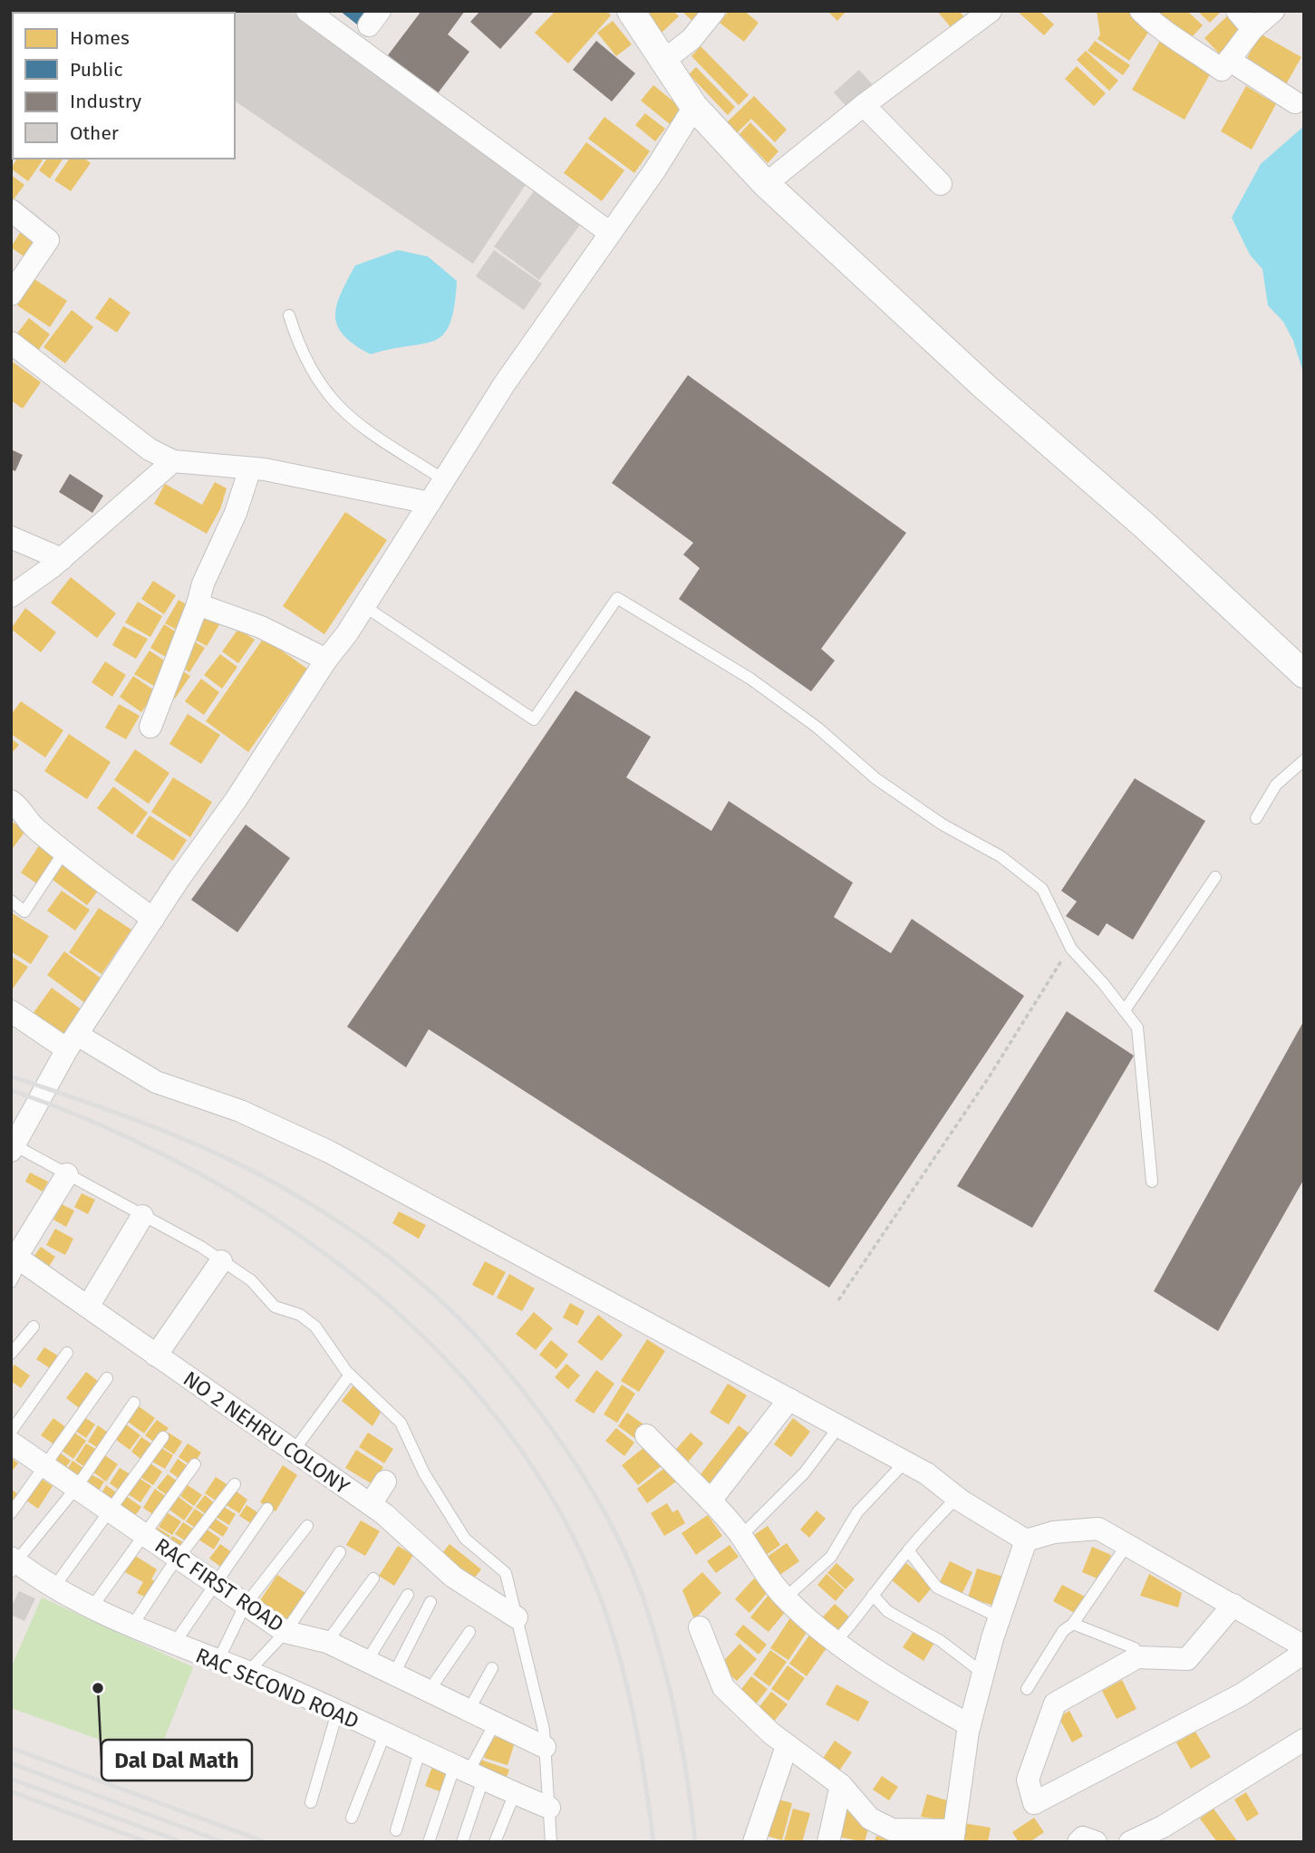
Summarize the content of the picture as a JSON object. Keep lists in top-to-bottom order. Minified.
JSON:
{"streets":{"street":["NO 2 NEHRU COLONY","RAC FIRST ROAD","RAC SECOND ROAD"]},"places":["Dal Dal Math"],"legend":["Homes","Public","Industry","Other"]}
